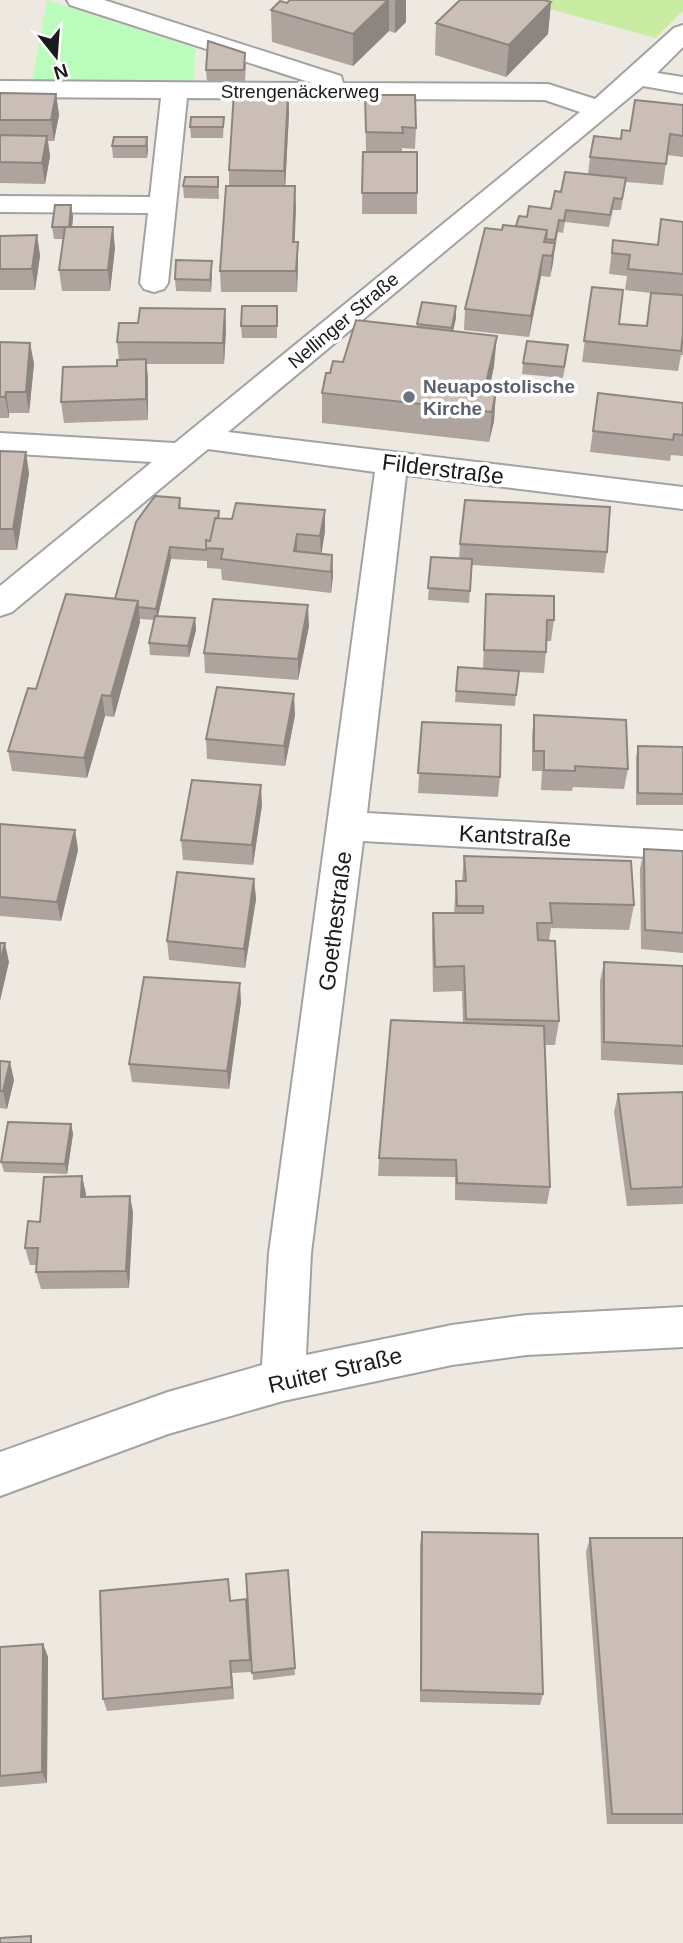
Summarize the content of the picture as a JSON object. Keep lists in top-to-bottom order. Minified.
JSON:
{"streets":{"street":["Strengenäckerweg","Nellinger Straße","Filderstraße","Kantstraße","Goethestraße","Ruiter Straße"]},"crossings":[["Strengenäckerweg","Nellinger Straße"],["Nellinger Straße","Filderstraße"],["Filderstraße","Goethestraße"],["Kantstraße","Goethestraße"],["Goethestraße","Ruiter Straße"]],"places":["Neuapostolische Kirche"],"north":"bottom"}
